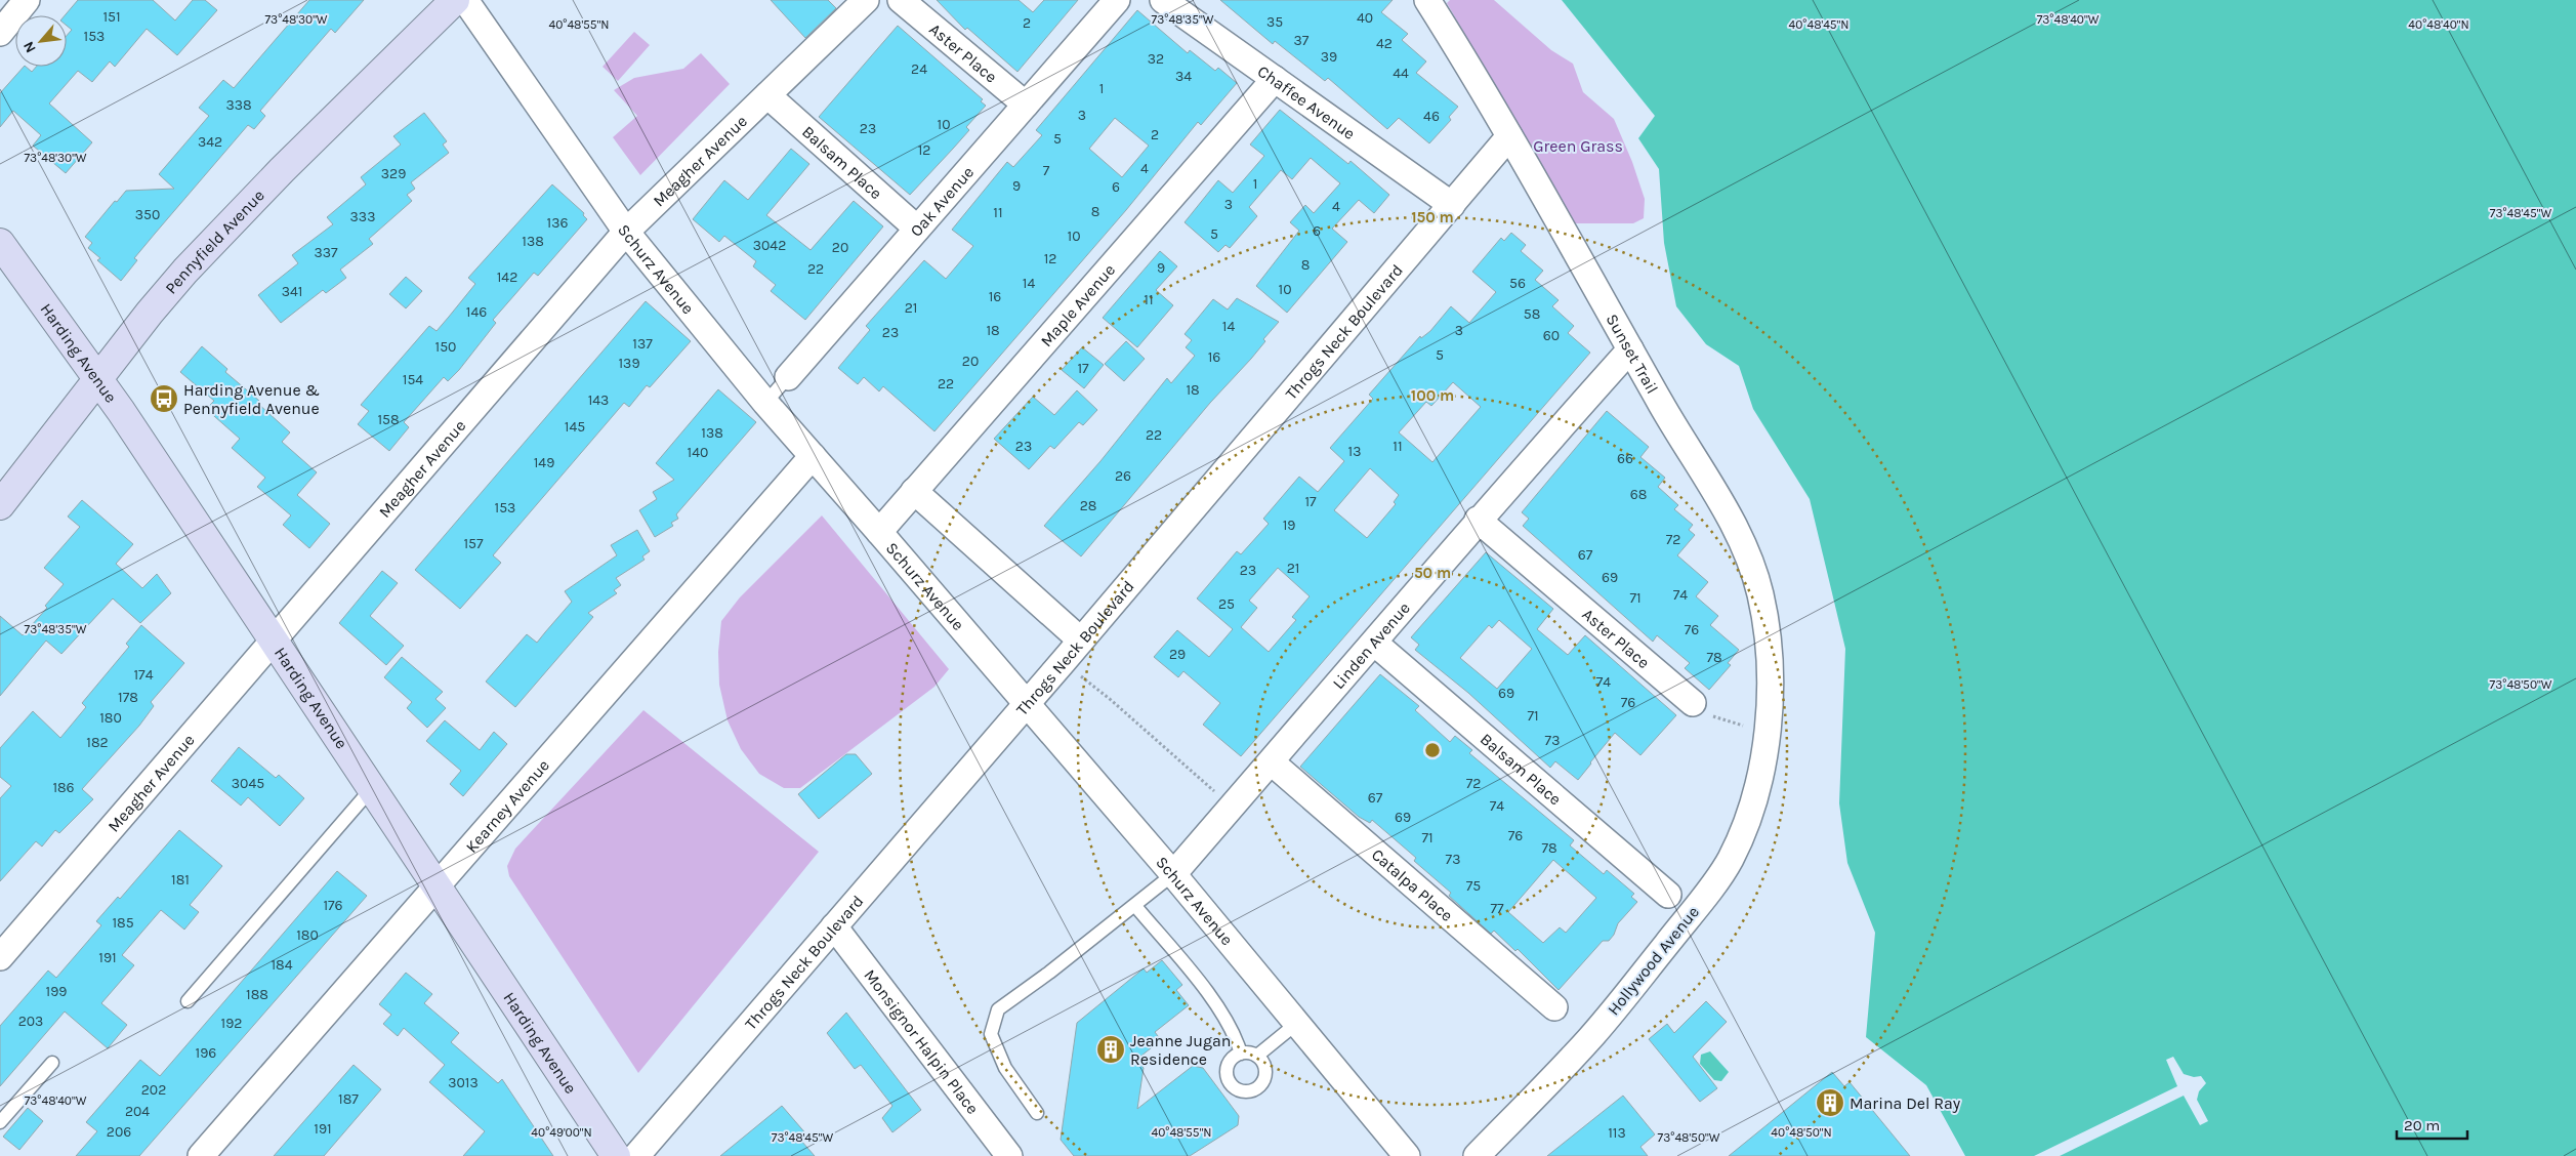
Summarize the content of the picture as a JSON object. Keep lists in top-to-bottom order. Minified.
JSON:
{"streets":{"street":["Aster Place","Chaffee Avenue","Meagher Avenue","Balsam Place","Oak Avenue","Pennyfield Avenue","Schurz Avenue","Maple Avenue","Throgs Neck Boulevard","Harding Avenue","Sunset Trail","Linden Avenue","Kearney Avenue","Catalpa Place","Hollywood Avenue","Monsignor Halpin Place"]},"crossings":[["Aster Place","Oak Avenue"],["Aster Place","Linden Avenue"],["Chaffee Avenue","Maple Avenue"],["Chaffee Avenue","Throgs Neck Boulevard"],["Meagher Avenue","Balsam Place"],["Meagher Avenue","Schurz Avenue"],["Meagher Avenue","Harding Avenue"],["Balsam Place","Oak Avenue"],["Balsam Place","Linden Avenue"],["Oak Avenue","Schurz Avenue"],["Pennyfield Avenue","Harding Avenue"],["Schurz Avenue","Maple Avenue"],["Schurz Avenue","Throgs Neck Boulevard"],["Schurz Avenue","Linden Avenue"],["Schurz Avenue","Kearney Avenue"],["Throgs Neck Boulevard","Sunset Trail"],["Throgs Neck Boulevard","Monsignor Halpin Place"],["Harding Avenue","Kearney Avenue"],["Sunset Trail","Linden Avenue"],["Sunset Trail","Hollywood Avenue"],["Linden Avenue","Catalpa Place"]],"parks":["Green Grass"],"places":{"bus stop":["Harding Avenue & Pennyfield Avenue"],"building":["Jeanne Jugan Residence","Marina Del Ray"]},"house_numbers":["151","40","35","2","153","37","42","39","32","24","44","34","1","338","3","46","10","23","2","5","342","12","4","7","329","1","9","6","3","4","8","11","350","333","136","6","5","10","138","3042","20","337","12","8","9","22","142","14","56","10","341","16","11","21","146","58","14","18","3","23","60","137","150","5","16","20","139","17","154","22","18","143","158","145","138","22","23","11","13","140","66","149","26","68","17","28","153","19","72","157","67","21","23","69","74","71","25","76","29","78","174","74","69","178","76","71","180","73","182","3045","72","186","67","74","69","76","71","78","73","181","75","176","77","185","180","191","184","199","188","203","192","196","3013","202","187","204","191","206","113"],"scale_bar":"20 m","north":"bottom left","coordinates":["73°48'30\"W","73°48'40\"W","73°48'35\"W","40°48'55\"N","40°48'45\"N","40°48'40\"N","73°48'45\"W","73°48'50\"W","40°49'00\"N","40°48'50\"N"],"rings":["150 m","100 m","50 m"]}
